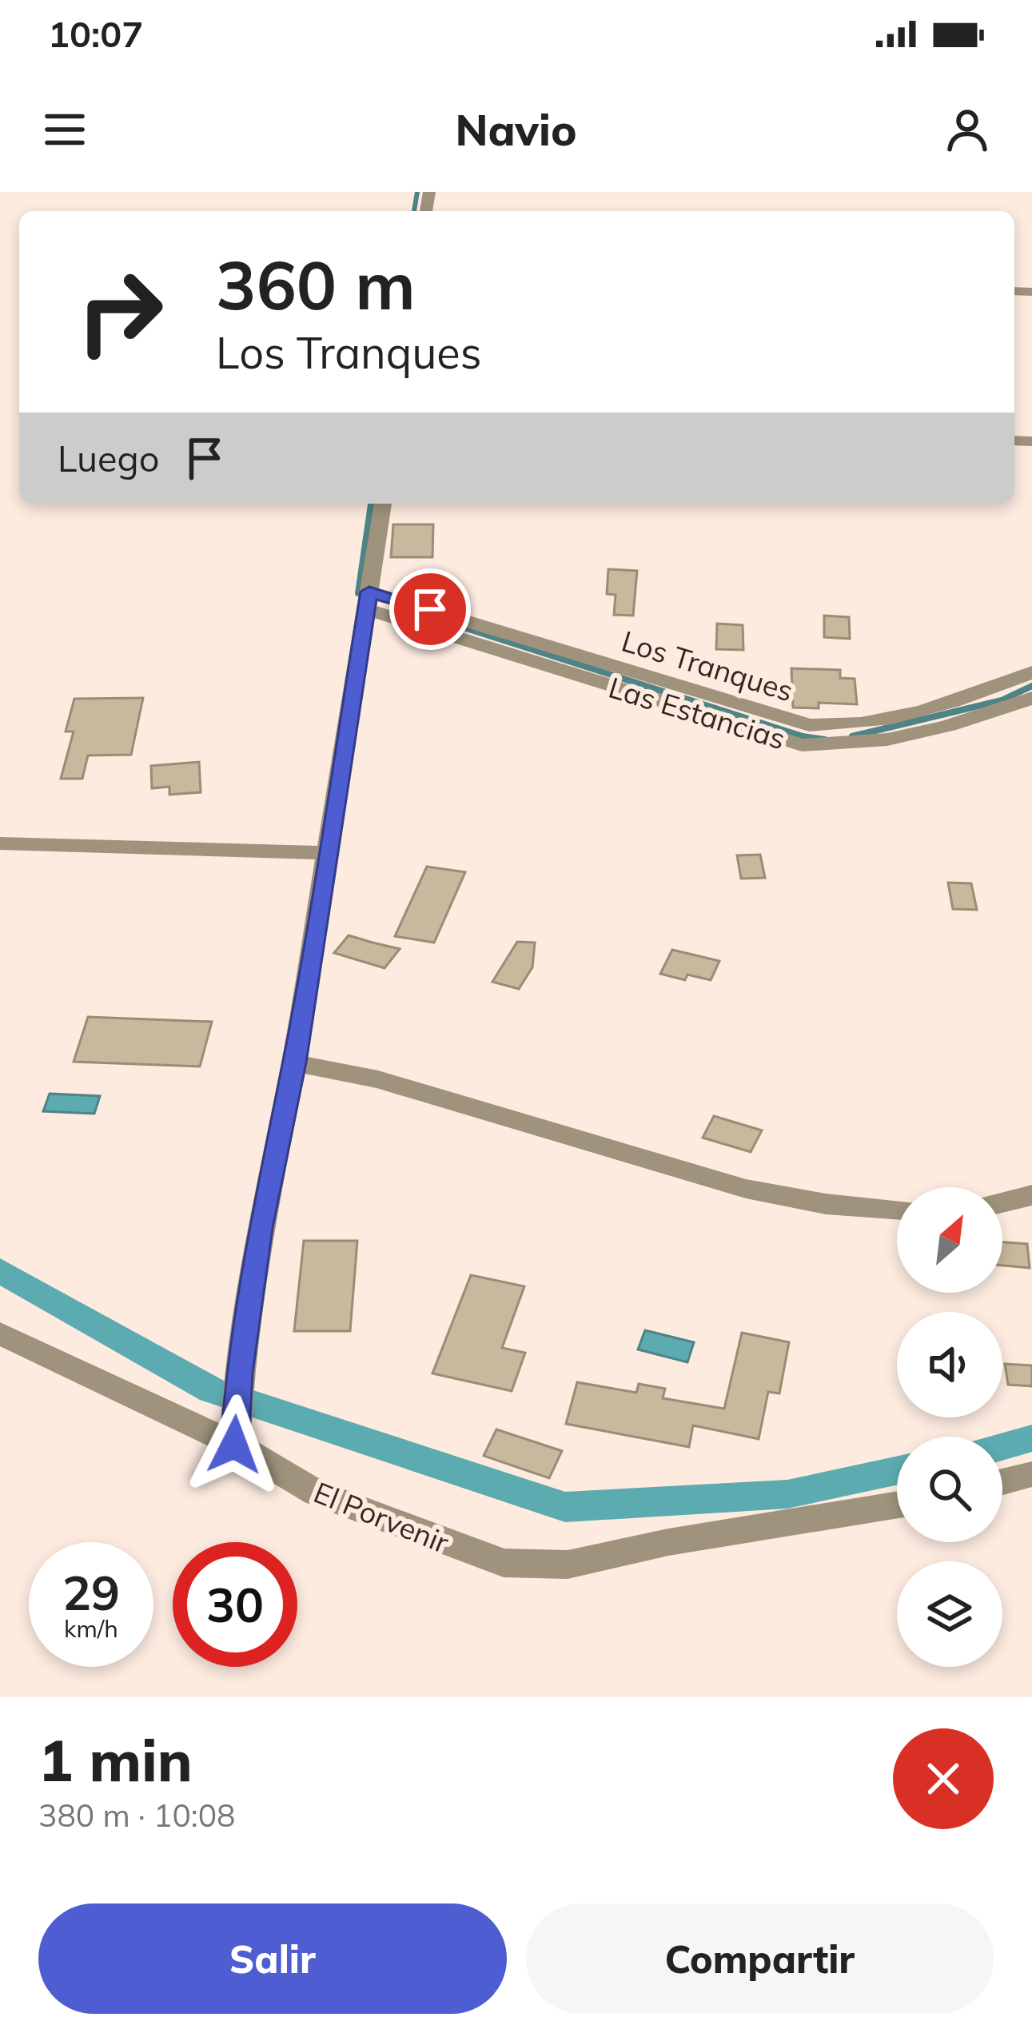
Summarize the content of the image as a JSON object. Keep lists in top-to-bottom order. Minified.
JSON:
{"streets":{"street":["Los Tranques","Las Estancias","El Porvenir"]},"crossings":[["Los Tranques","Las Estancias"]],"north":"top right","page":{"status":"10:07","header":"Navio","turn":["360 m","Los Tranques"],"then":"Luego","speed":"29 km/h","limit":"30","heading":["1 min","380 m · 10:08"],"buttons":["Salir","Compartir"]}}
